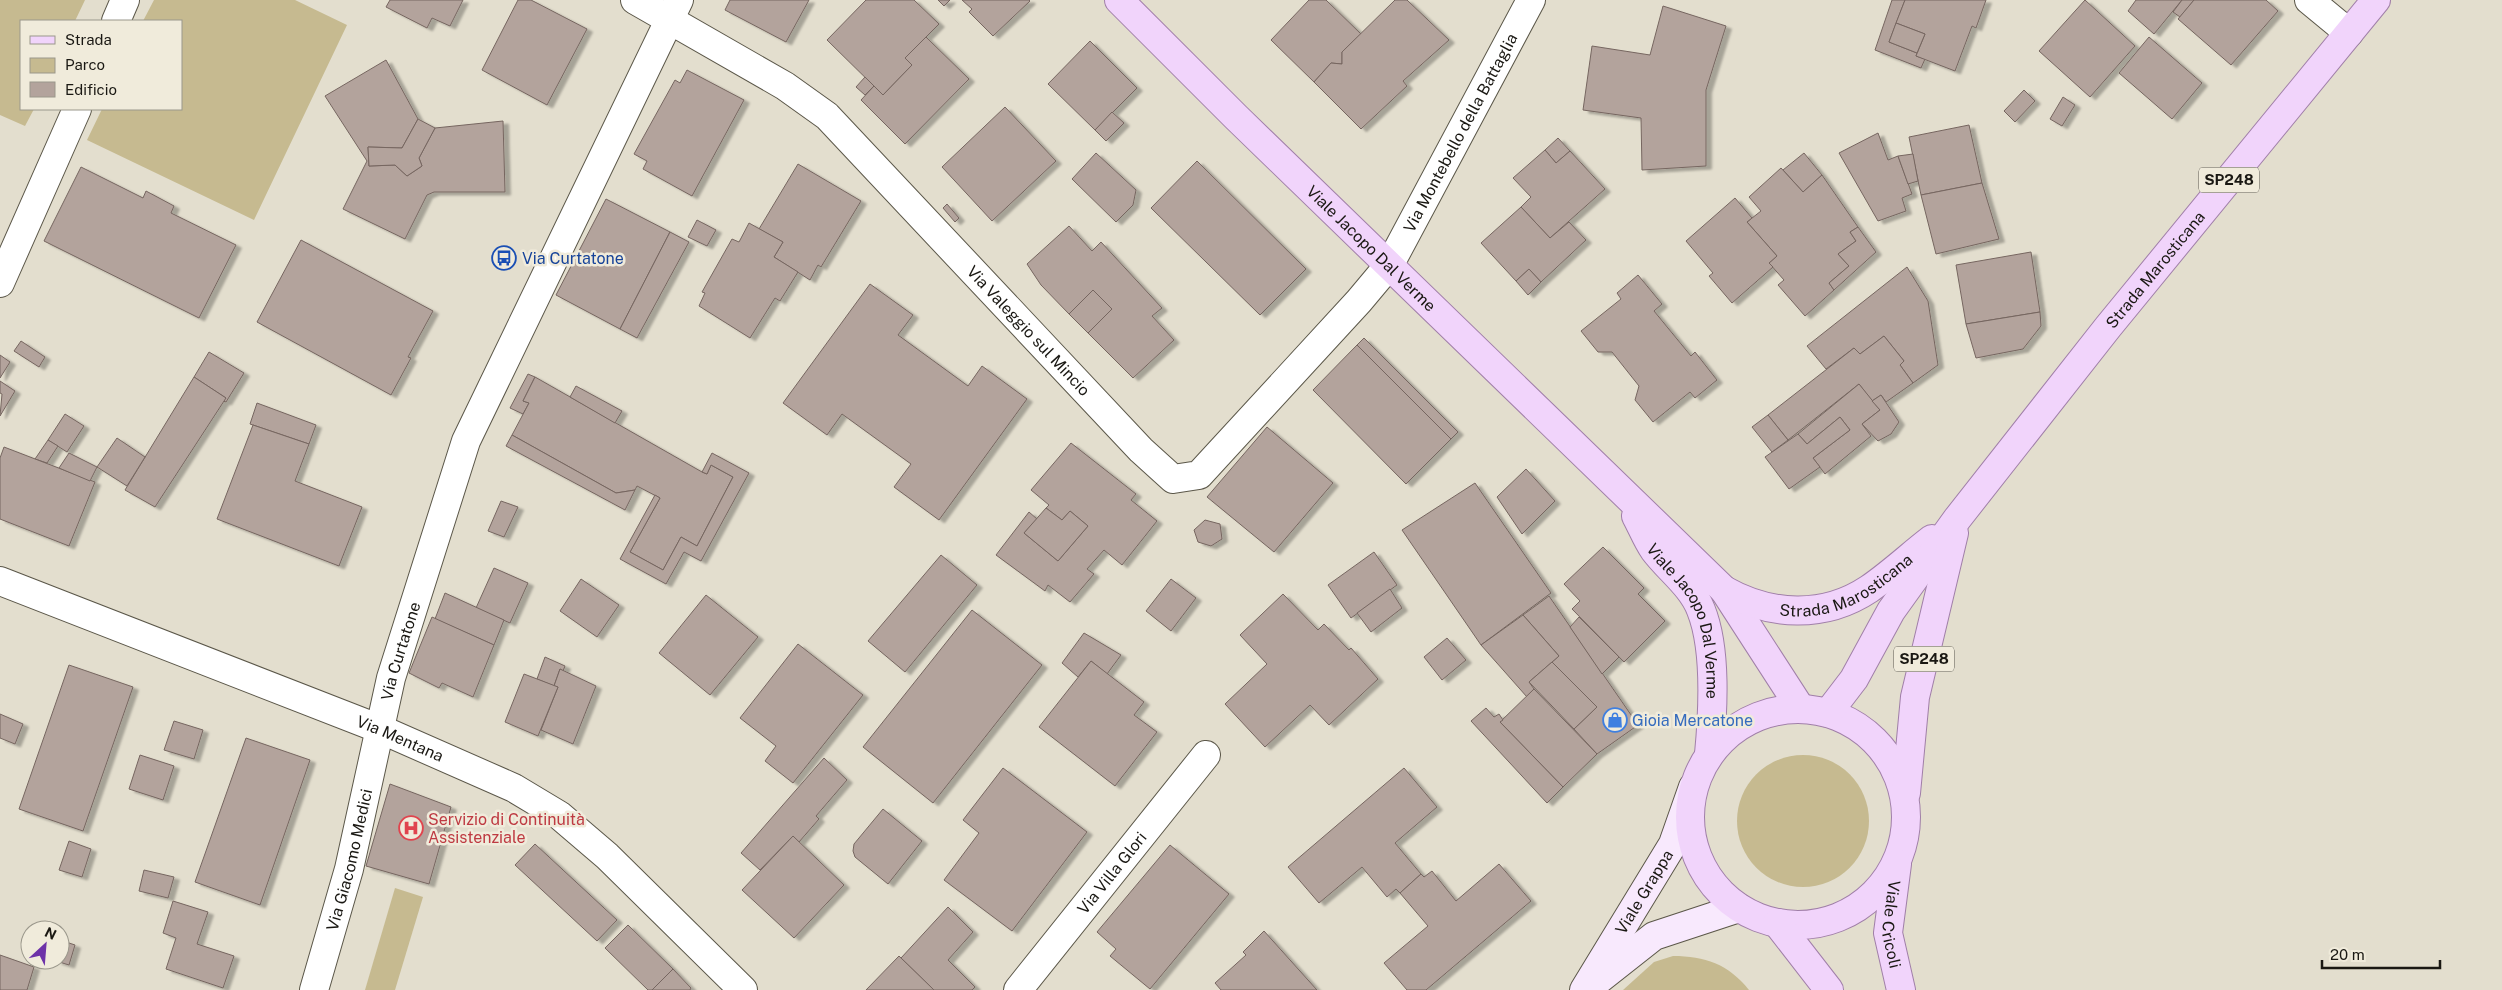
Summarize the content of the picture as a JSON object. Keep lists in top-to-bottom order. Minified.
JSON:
{"streets":{"main road":["SP248","Viale Jacopo Dal Verme","Strada Marosticana","Viale Grappa","Viale Cricoli"],"street":["Via Montebello della Battaglia","Via Valeggio sul Mincio","Via Curtatone","Via Mentana","Via Giacomo Medici","Via Villa Glori"]},"crossings":[["Via Montebello della Battaglia","Viale Jacopo Dal Verme"],["Via Montebello della Battaglia","Via Valeggio sul Mincio"],["SP248","Viale Jacopo Dal Verme"],["SP248","Strada Marosticana"],["SP248","Viale Grappa"],["SP248","Viale Cricoli"],["Viale Jacopo Dal Verme","Strada Marosticana"],["Viale Jacopo Dal Verme","Via Valeggio sul Mincio"],["Via Valeggio sul Mincio","Via Curtatone"],["Via Curtatone","Via Mentana"],["Via Curtatone","Via Giacomo Medici"],["Via Mentana","Via Giacomo Medici"]],"places":{"bus stop":["Via Curtatone"],"shop":["Gioia Mercatone"],"hospital":["Servizio di Continuità Assistenziale"]},"legend":["Strada","Parco","Edificio"],"scale_bar":"20 m","north":"top right"}
